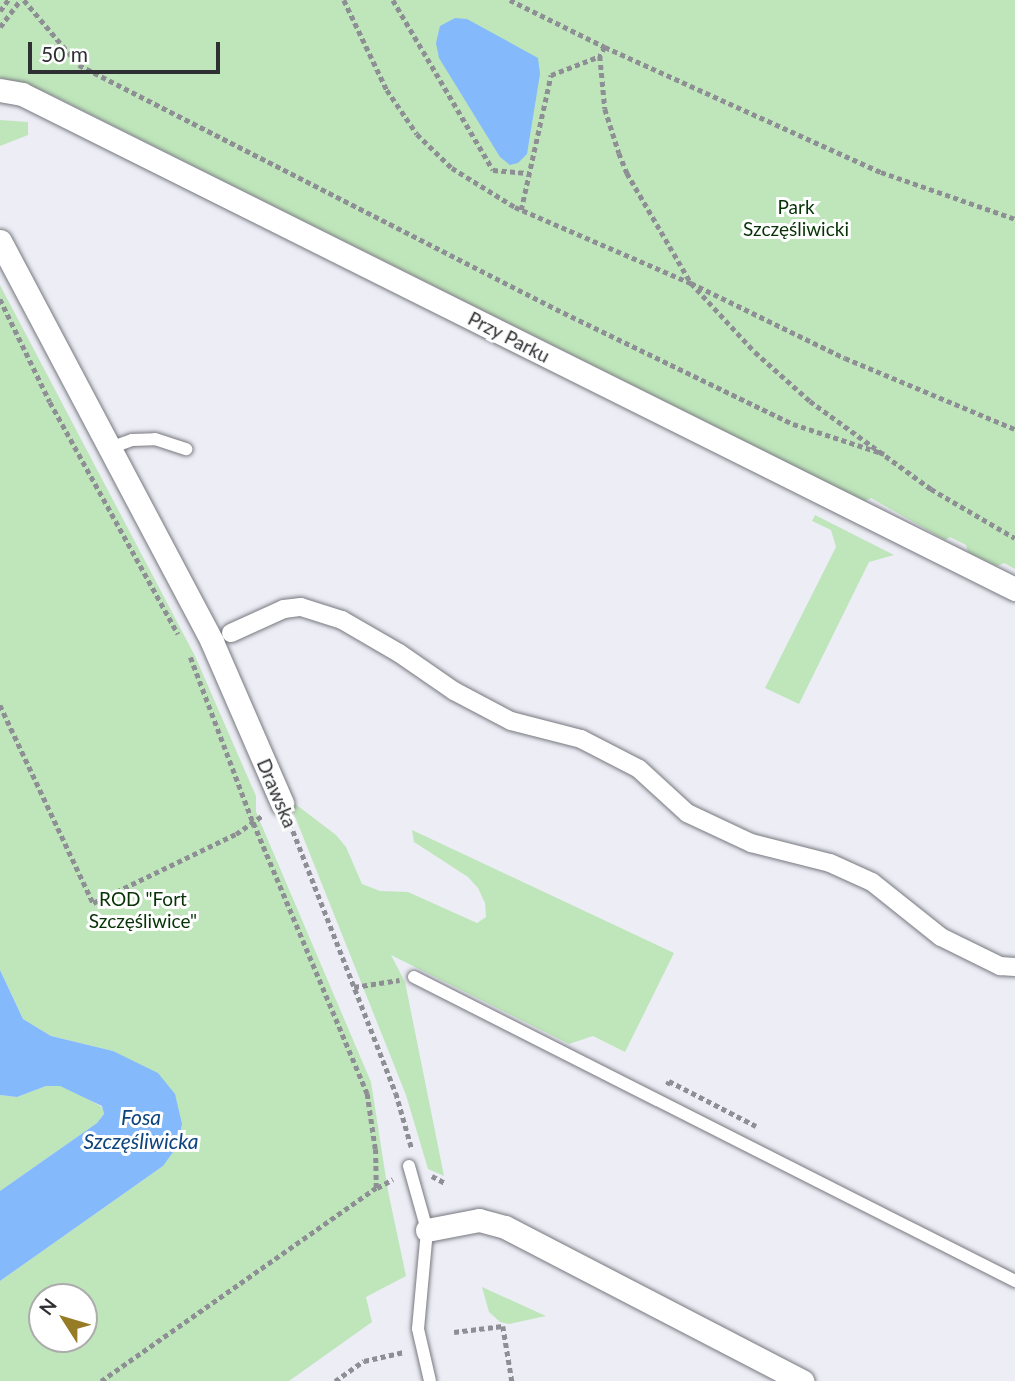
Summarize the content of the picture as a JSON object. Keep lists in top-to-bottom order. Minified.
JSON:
{"streets":{"street":["Przy Parku","Drawska"]},"water":["Fosa Szczęśliwicka"],"parks":["Park Szczęśliwicki","ROD \"Fort Szczęśliwice\""],"scale_bar":"50 m","north":"top left"}
